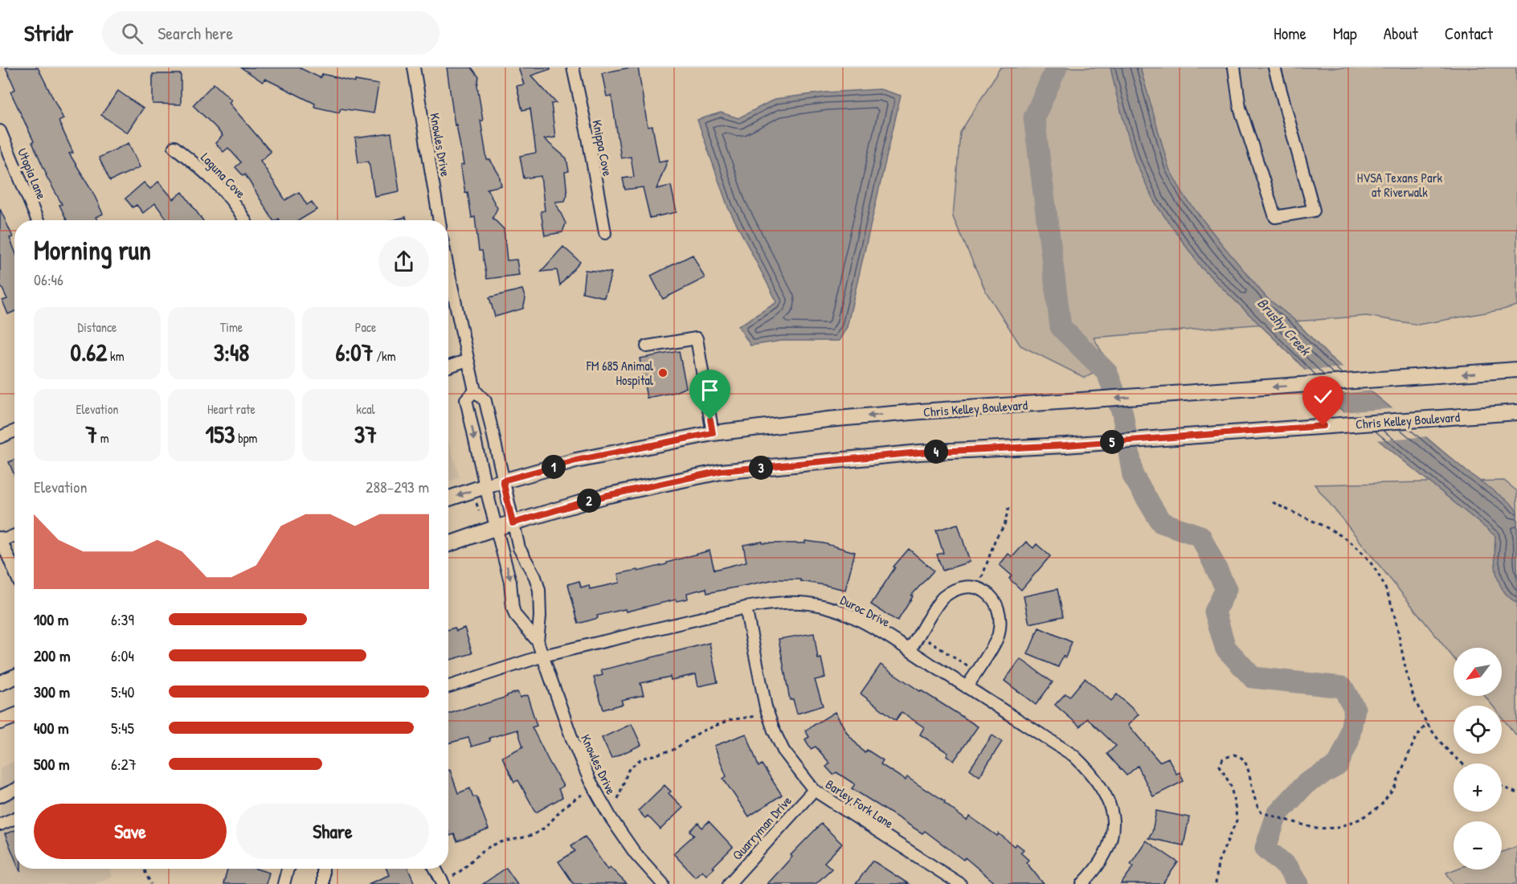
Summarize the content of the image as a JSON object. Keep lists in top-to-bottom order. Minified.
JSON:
{"streets":{"main road":["Chris Kelley Boulevard"],"street":["Knowles Drive","Knippa Cove","Utopia Lane","Laguna Cove","Duroc Drive","Barley Fork Lane","Quarryman Drive"]},"crossings":[["Knowles Drive","Chris Kelley Boulevard"],["Knowles Drive","Duroc Drive"],["Duroc Drive","Barley Fork Lane"],["Barley Fork Lane","Quarryman Drive"]],"water":["Brushy Creek"],"parks":["HVSA Texans Park at Riverwalk"],"places":["FM 685 Animal Hospital"],"north":"bottom left","page":{"header":"Stridr","search":"Search here","nav":["Home","Map","About","Contact"],"heading":["Morning run","06:46"],"stats":[["Distance","0.62 km"],["Time","3:48"],["Pace","6:07 /km"],["Elevation","7 m"],["Heart rate","153 bpm"],["kcal","37"]],"pins":["5","4","1","3","2"],"chart":["Elevation","288–293 m"],"list":[{"name":"100 m","note":"6:39"},{"name":"200 m","note":"6:04"},{"name":"300 m","note":"5:40"},{"name":"400 m","note":"5:45"},{"name":"500 m","note":"6:27"}],"map_buttons":["+","−"],"buttons":["Save","Share"]}}
